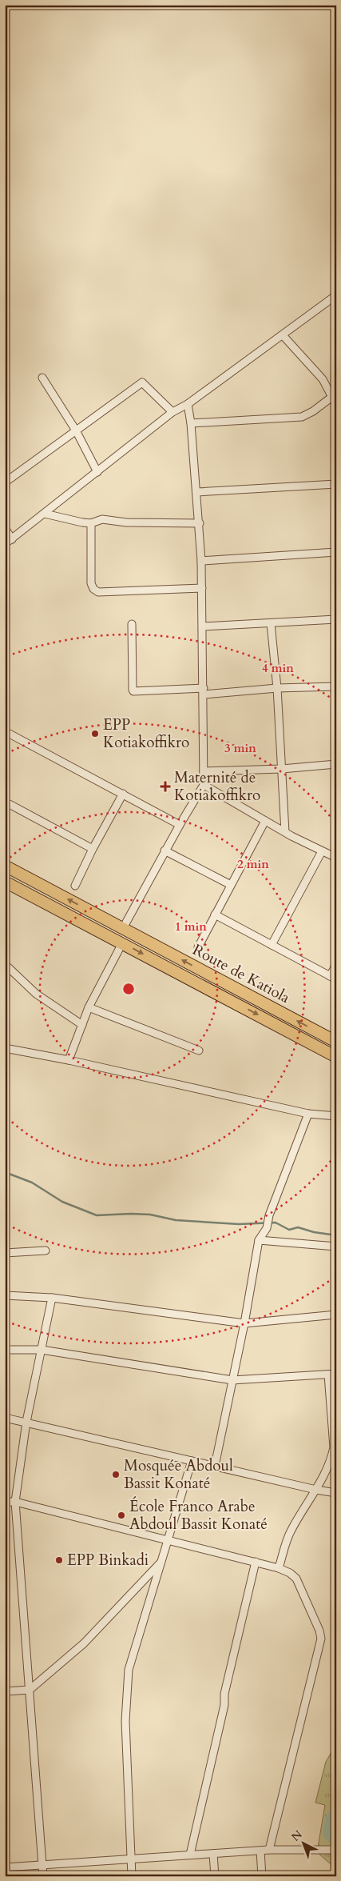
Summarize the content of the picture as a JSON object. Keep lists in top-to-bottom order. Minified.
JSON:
{"streets":{"highway":["Route de Katiola"]},"places":{"other":["EPP Kotiakoffikro","Mosquée Abdoul Bassit Konaté","École Franco Arabe Abdoul Bassit Konaté","EPP Binkadi"],"health":["Maternité de Kotiakoffikro"]},"north":"top left","rings":["4 min","3 min","2 min","1 min"]}
